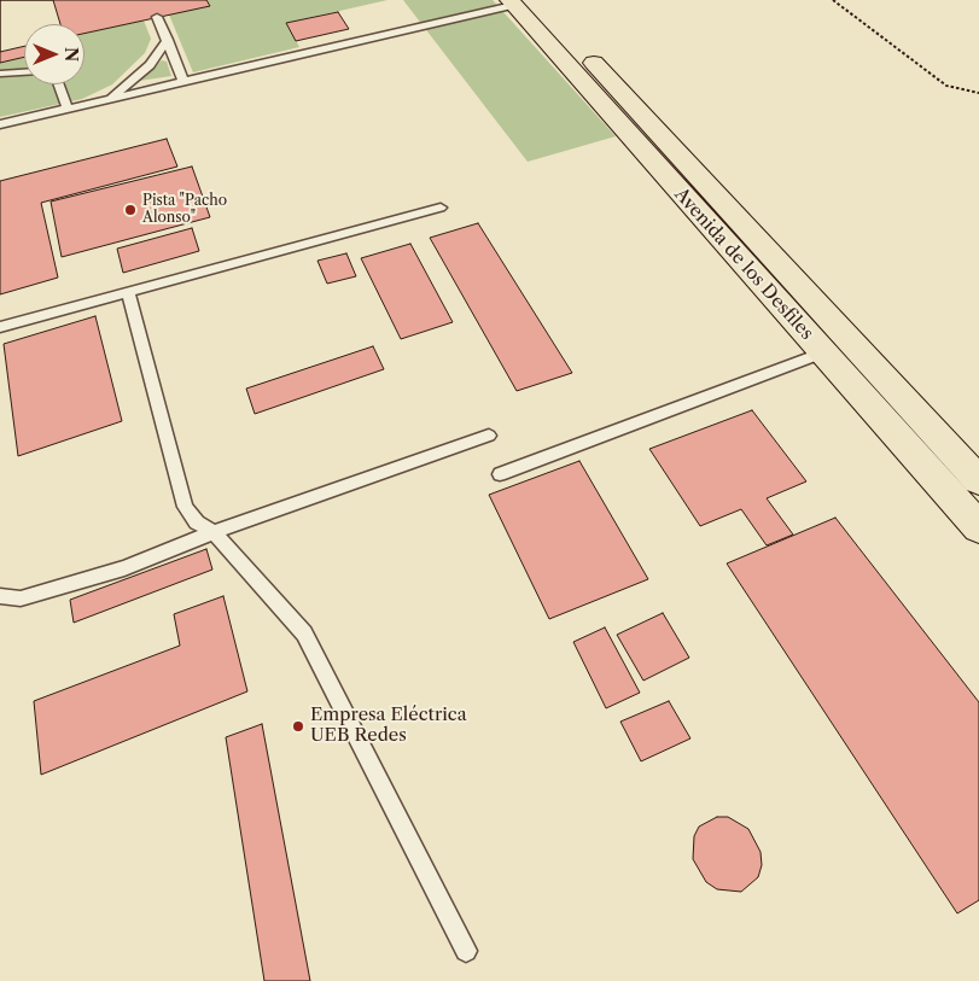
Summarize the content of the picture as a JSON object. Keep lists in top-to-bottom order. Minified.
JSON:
{"streets":{"highway":["Avenida de los Desfiles"]},"places":["Pista \"Pacho Alonso\"","Empresa Eléctrica UEB Redes"],"north":"right"}
